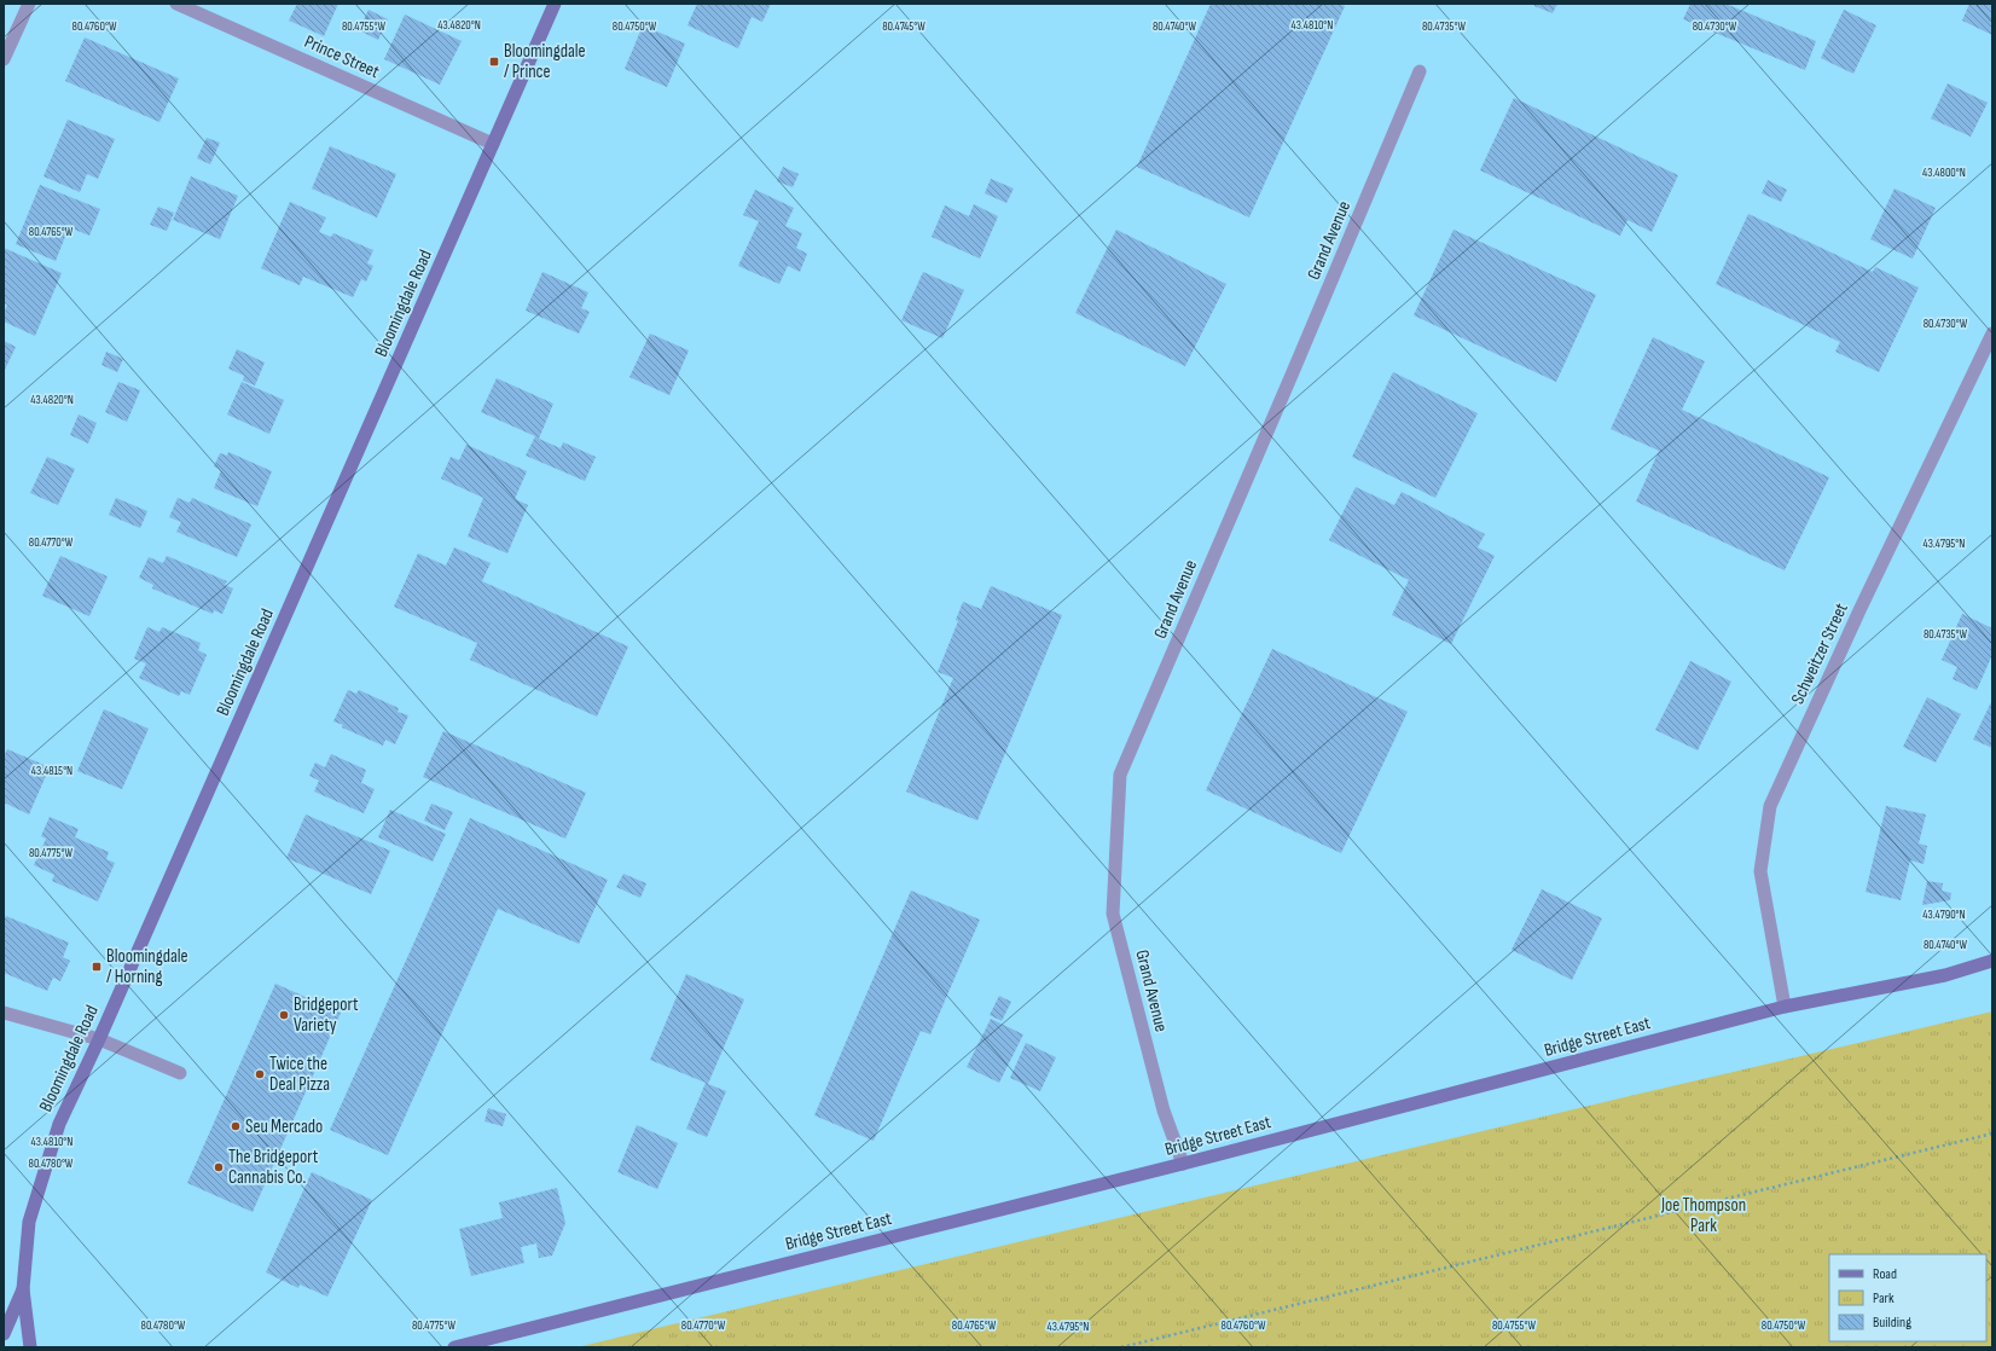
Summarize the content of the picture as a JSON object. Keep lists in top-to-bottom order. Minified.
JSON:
{"streets":{"main road":["Bloomingdale Road","Bridge Street East"],"street":["Prince Street","Grand Avenue","Schweitzer Street"]},"crossings":[["Prince Street","Bloomingdale Road"],["Grand Avenue","Bridge Street East"],["Schweitzer Street","Bridge Street East"]],"parks":["Joe Thompson Park"],"places":{"transit":["Bloomingdale / Prince","Bloomingdale / Horning"],"other":["Bridgeport Variety","Twice the Deal Pizza","Seu Mercado","The Bridgeport Cannabis Co."]},"legend":["Road","Park","Building"],"coordinates":["43.4810°N","43.4820°N","80.4730°W","80.4760°W","80.4755°W","80.4750°W","80.4745°W","80.4740°W","80.4735°W","43.4800°N","80.4765°W","80.4770°W","43.4795°N","43.4815°N","80.4775°W","43.4790°N","80.4780°W"]}
